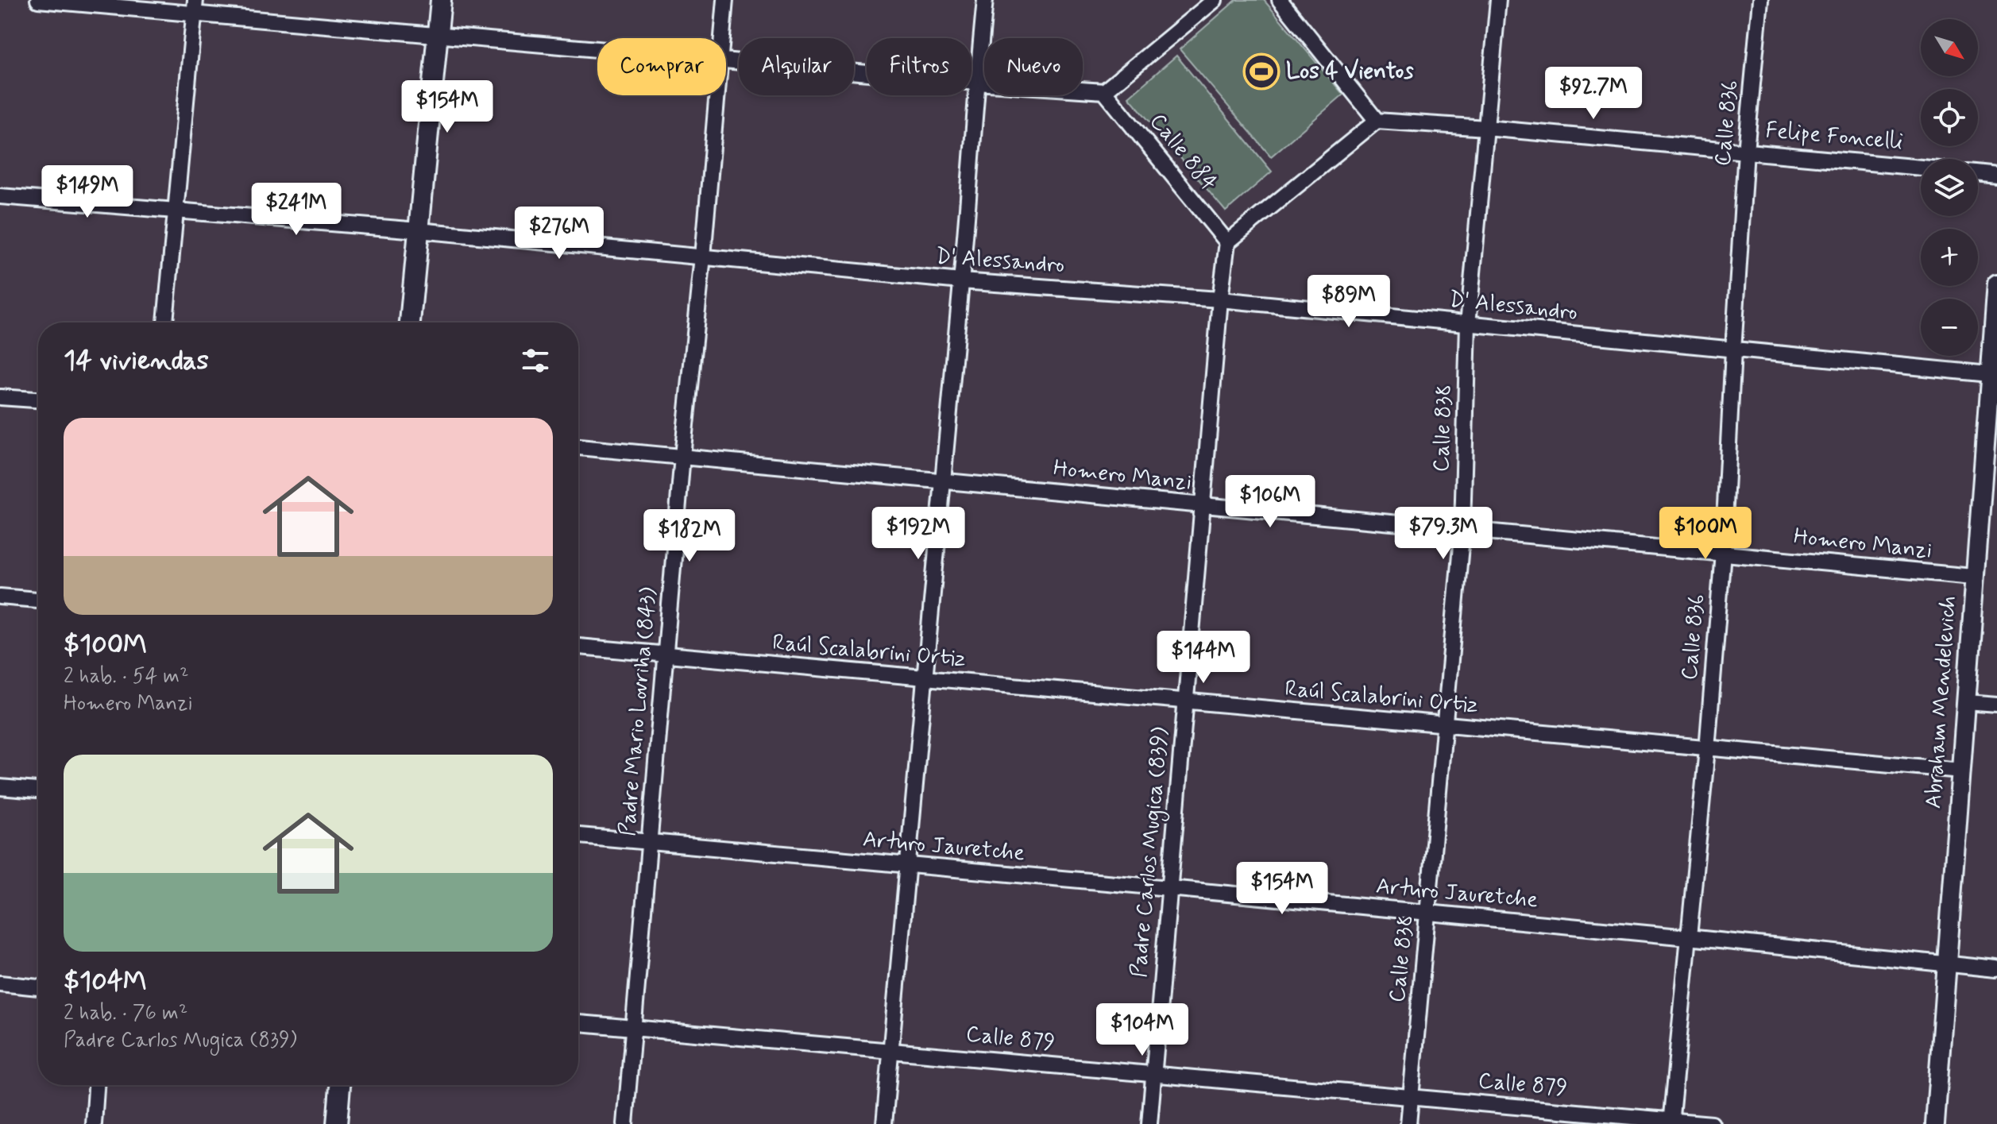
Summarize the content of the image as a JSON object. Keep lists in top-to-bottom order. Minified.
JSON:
{"streets":{"street":["Calle 836","Felipe Foncelli","Calle 884","D' Alessandro","Calle 838","Homero Manzi","Raúl Scalabrini Ortiz","Abraham Mendelevich","Padre Mario Lovriha (843)","Arturo Jauretche","Padre Carlos Mugica (839)","Calle 879"]},"crossings":[["Calle 836","Felipe Foncelli"],["Calle 836","D' Alessandro"],["Calle 836","Homero Manzi"],["Calle 836","Raúl Scalabrini Ortiz"],["Calle 836","Arturo Jauretche"],["Calle 836","Calle 879"],["Felipe Foncelli","Calle 838"],["Calle 884","Padre Carlos Mugica (839)"],["D' Alessandro","Calle 838"],["D' Alessandro","Abraham Mendelevich"],["D' Alessandro","Padre Mario Lovriha (843)"],["D' Alessandro","Padre Carlos Mugica (839)"],["Calle 838","Homero Manzi"],["Calle 838","Raúl Scalabrini Ortiz"],["Calle 838","Arturo Jauretche"],["Calle 838","Calle 879"],["Homero Manzi","Abraham Mendelevich"],["Homero Manzi","Padre Mario Lovriha (843)"],["Homero Manzi","Padre Carlos Mugica (839)"],["Raúl Scalabrini Ortiz","Abraham Mendelevich"],["Raúl Scalabrini Ortiz","Padre Mario Lovriha (843)"],["Raúl Scalabrini Ortiz","Padre Carlos Mugica (839)"],["Abraham Mendelevich","Arturo Jauretche"],["Padre Mario Lovriha (843)","Arturo Jauretche"],["Padre Mario Lovriha (843)","Calle 879"],["Arturo Jauretche","Padre Carlos Mugica (839)"],["Padre Carlos Mugica (839)","Calle 879"]],"places":{"sports":["Los 4 Vientos"]},"north":"bottom right","page":{"map_buttons":["+","−"],"chip":["Comprar","Alquilar","Filtros","Nuevo"],"price":["$92.7M","$154M","$149M","$241M","$276M","$89M","$106M","$192M","$79.3M","$100M","$182M","$144M","$154M","$104M"],"heading":"14 viviendas","list":[{"name":"$100M","note":"2 hab. · 54 m² · Homero Manzi"},{"name":"$104M","note":"2 hab. · 76 m² · Padre Carlos Mugica (839)"}]}}
